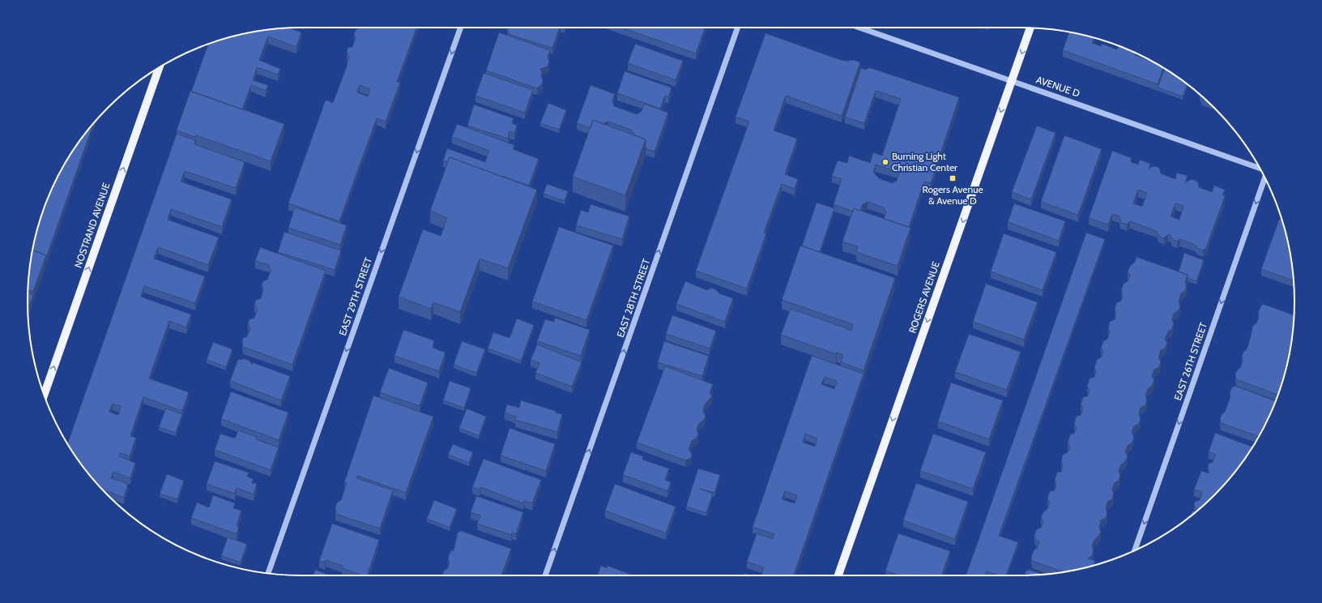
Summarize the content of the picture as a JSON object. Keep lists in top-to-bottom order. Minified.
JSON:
{"streets":{"main road":["NOSTRAND AVENUE","ROGERS AVENUE"],"street":["AVENUE D","EAST 29TH STREET","EAST 28TH STREET","EAST 26TH STREET"]},"crossings":[["AVENUE D","ROGERS AVENUE"]],"one_way":["NOSTRAND AVENUE","EAST 29TH STREET","ROGERS AVENUE","EAST 28TH STREET","EAST 26TH STREET"],"places":{"other":["Burning Light Christian Center"],"transit":["Rogers Avenue & Avenue D"]}}
